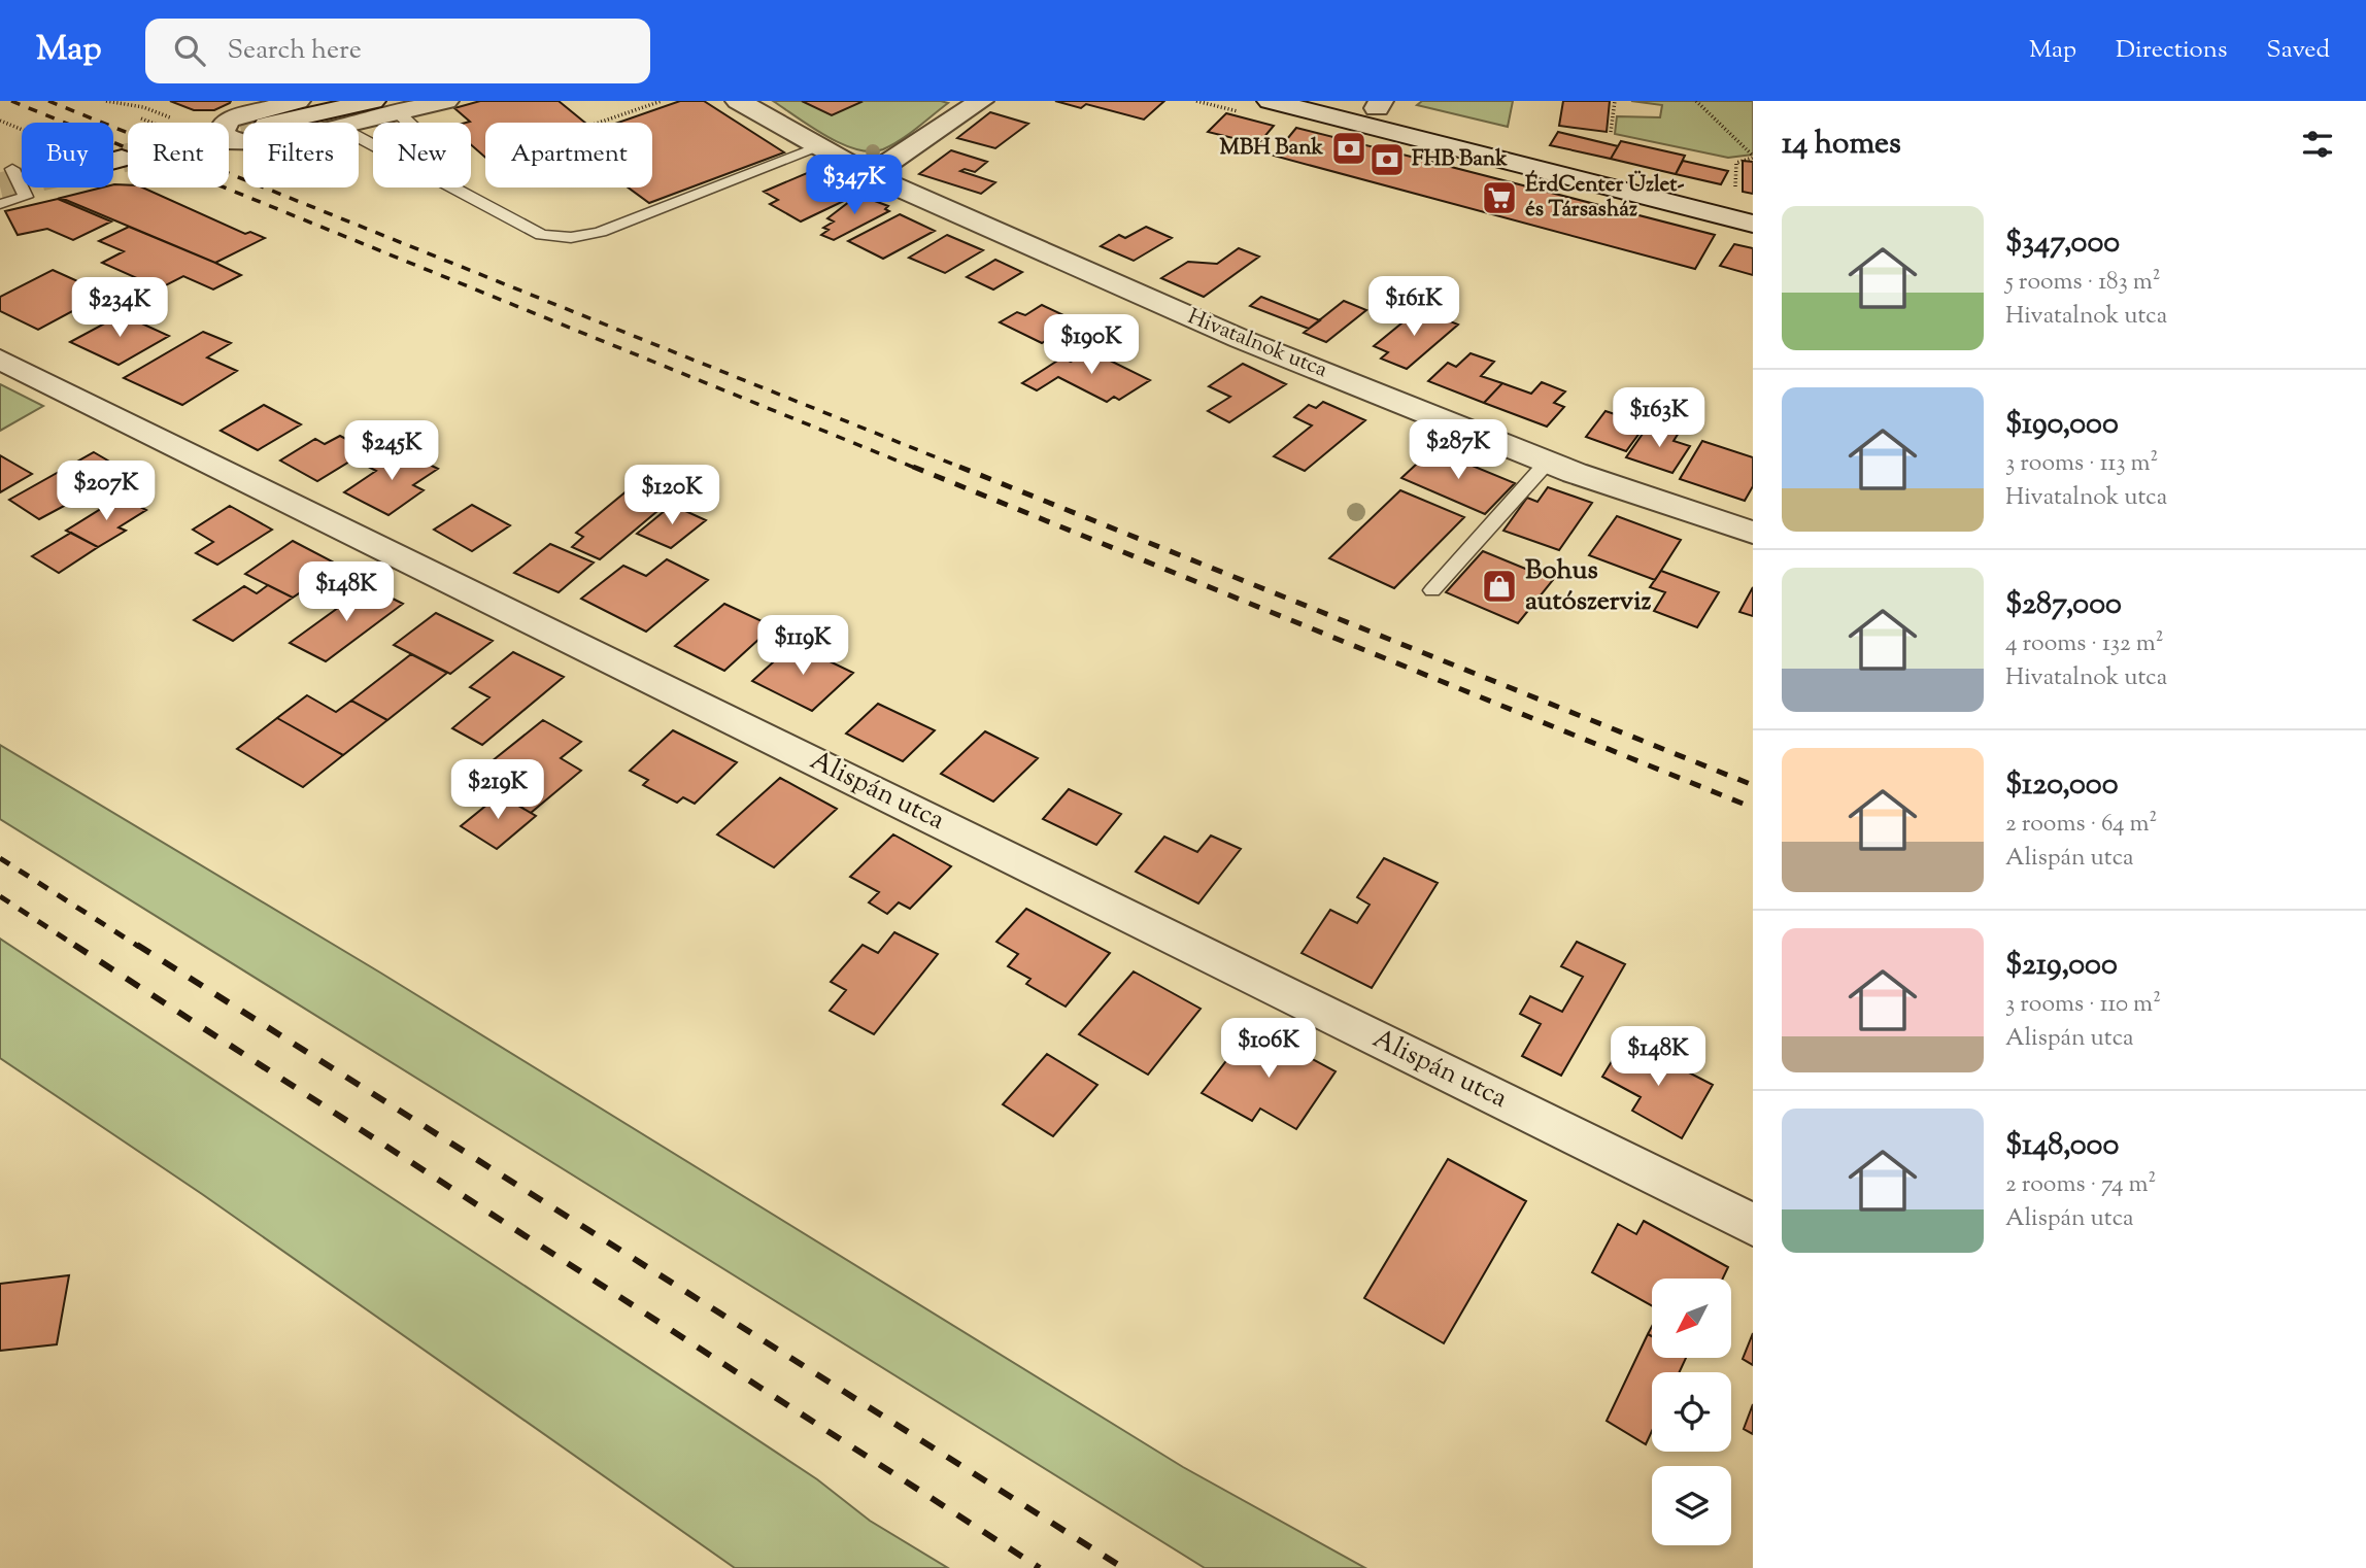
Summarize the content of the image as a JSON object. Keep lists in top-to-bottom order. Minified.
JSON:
{"streets":{"street":["Hivatalnok utca","Alispán utca"]},"places":{"bank":["MBH Bank","FHB Bank"],"supermarket":["ÉrdCenter Üzlet- és Társasház"],"shop":["Bohus autószerviz"]},"north":"bottom left","page":{"header":"Map","search":"Search here","nav":["Map","Directions","Saved"],"heading":"14 homes","chip":["Buy","Rent","Filters","New","Apartment"],"price":["$347K","$161K","$234K","$190K","$163K","$287K","$245K","$207K","$120K","$148K","$119K","$219K","$106K","$148K"],"list":[{"name":"$347,000","note":"5 rooms · 183 m² · Hivatalnok utca"},{"name":"$190,000","note":"3 rooms · 113 m² · Hivatalnok utca"},{"name":"$287,000","note":"4 rooms · 132 m² · Hivatalnok utca"},{"name":"$120,000","note":"2 rooms · 64 m² · Alispán utca"},{"name":"$219,000","note":"3 rooms · 110 m² · Alispán utca"},{"name":"$148,000","note":"2 rooms · 74 m² · Alispán utca"}]}}
